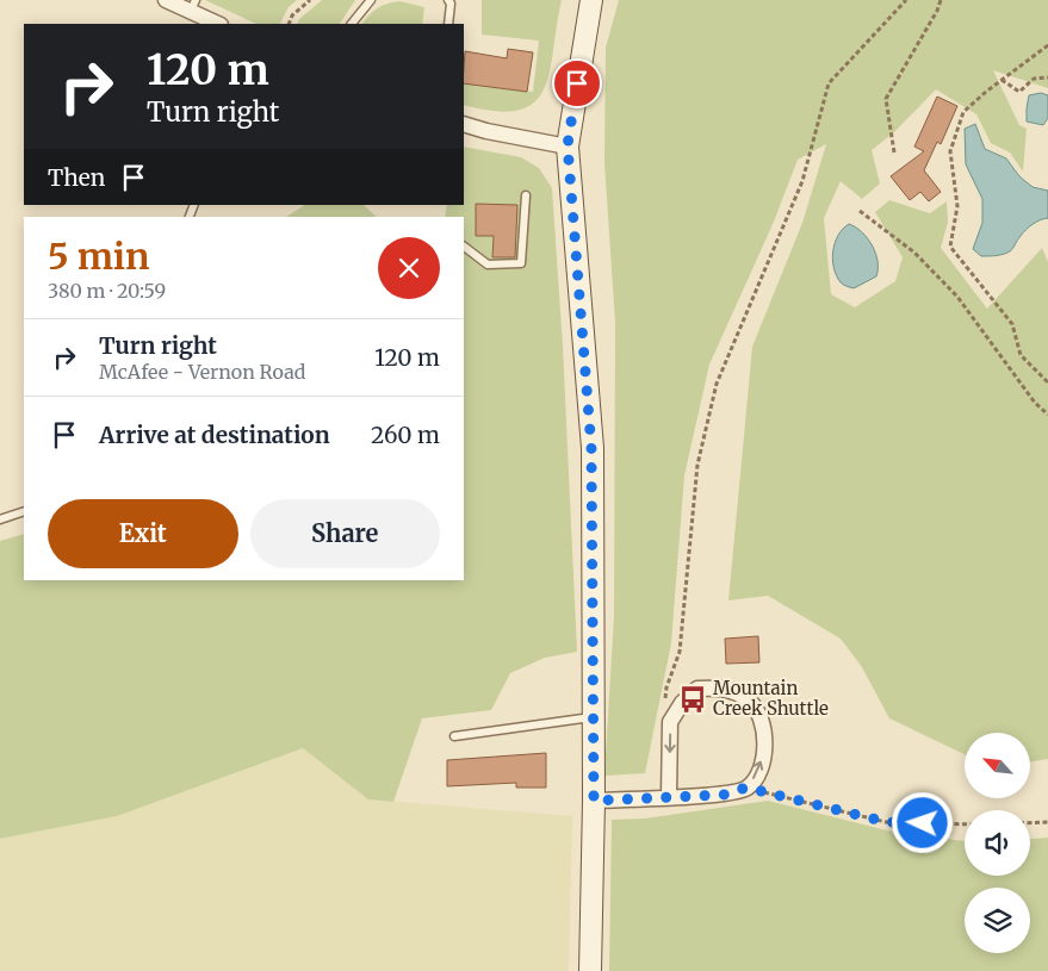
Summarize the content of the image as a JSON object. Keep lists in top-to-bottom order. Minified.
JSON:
{"places":{"bus stop":["Mountain Creek Shuttle"]},"north":"top left","page":{"turn":["120 m","Turn right"],"then":"Then","heading":["5 min","380 m · 20:59"],"list":[{"name":"Turn right","note":"McAfee - Vernon Road","value":"120 m"},{"name":"Arrive at destination","value":"260 m"}],"buttons":["Exit","Share"]}}
